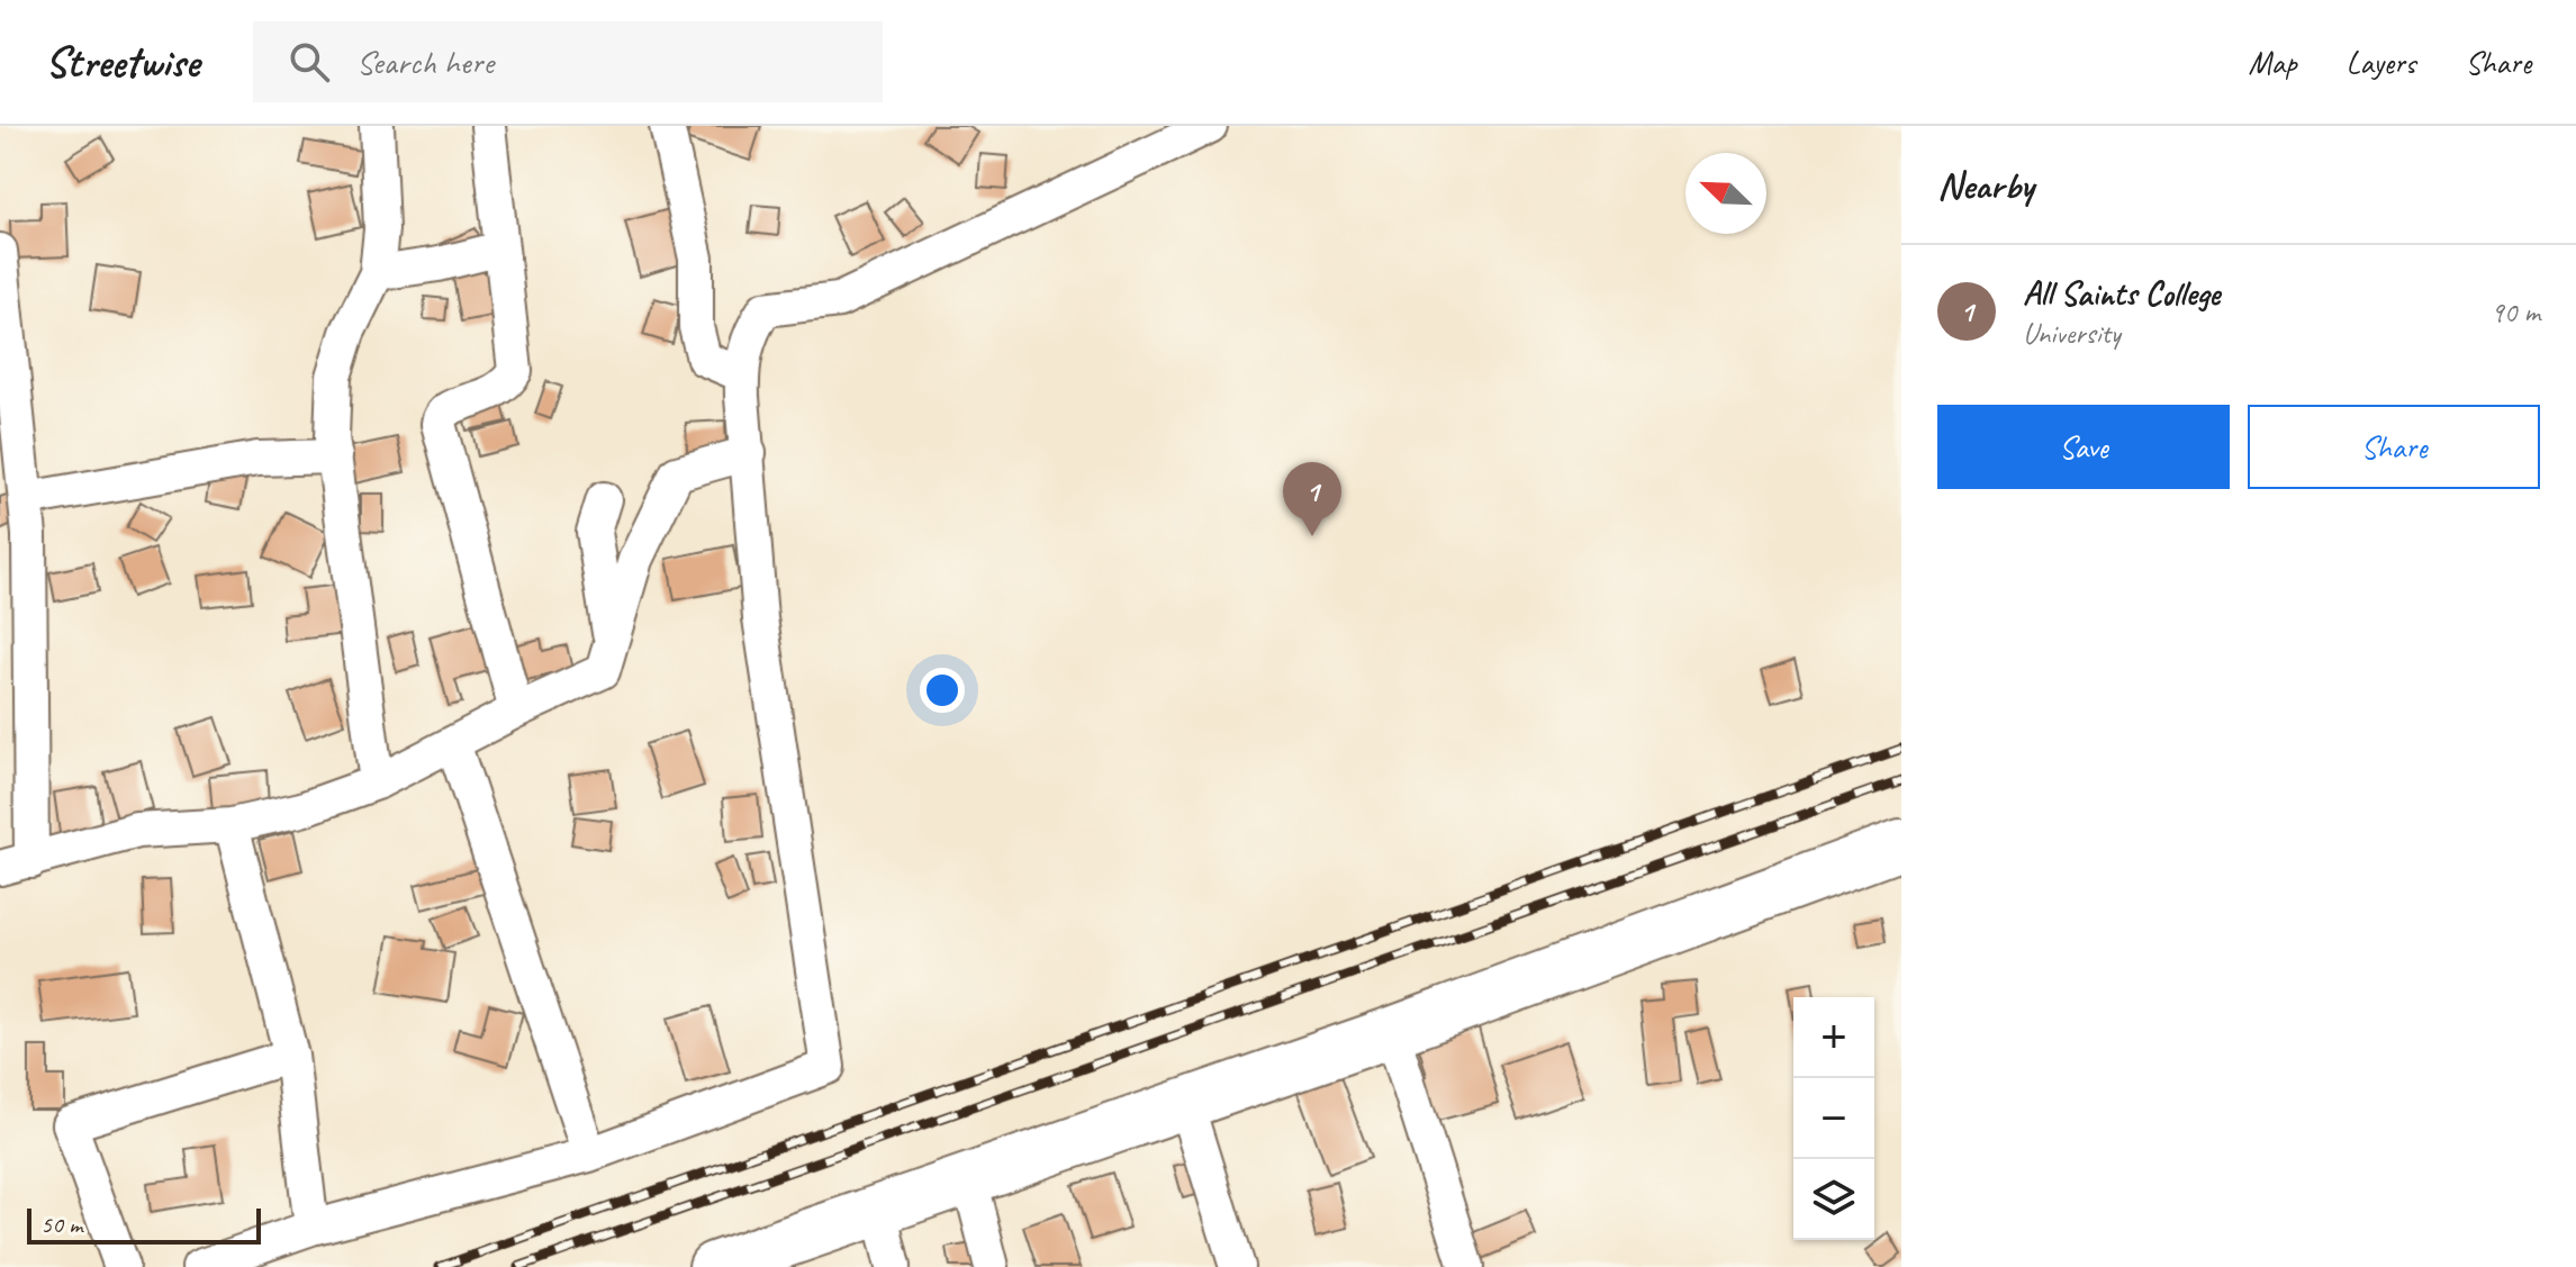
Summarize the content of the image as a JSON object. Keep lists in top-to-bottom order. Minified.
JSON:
{"scale_bar":"50 m","north":"top left","page":{"header":"Streetwise","search":"Search here","nav":["Map","Layers","Share"],"heading":"Nearby","list":[{"mark":"1","name":"All Saints College","note":"University","value":"90 m"}],"buttons":["Save","Share"],"pins":"1","map_buttons":["+","−"],"scale":"50 m"}}
